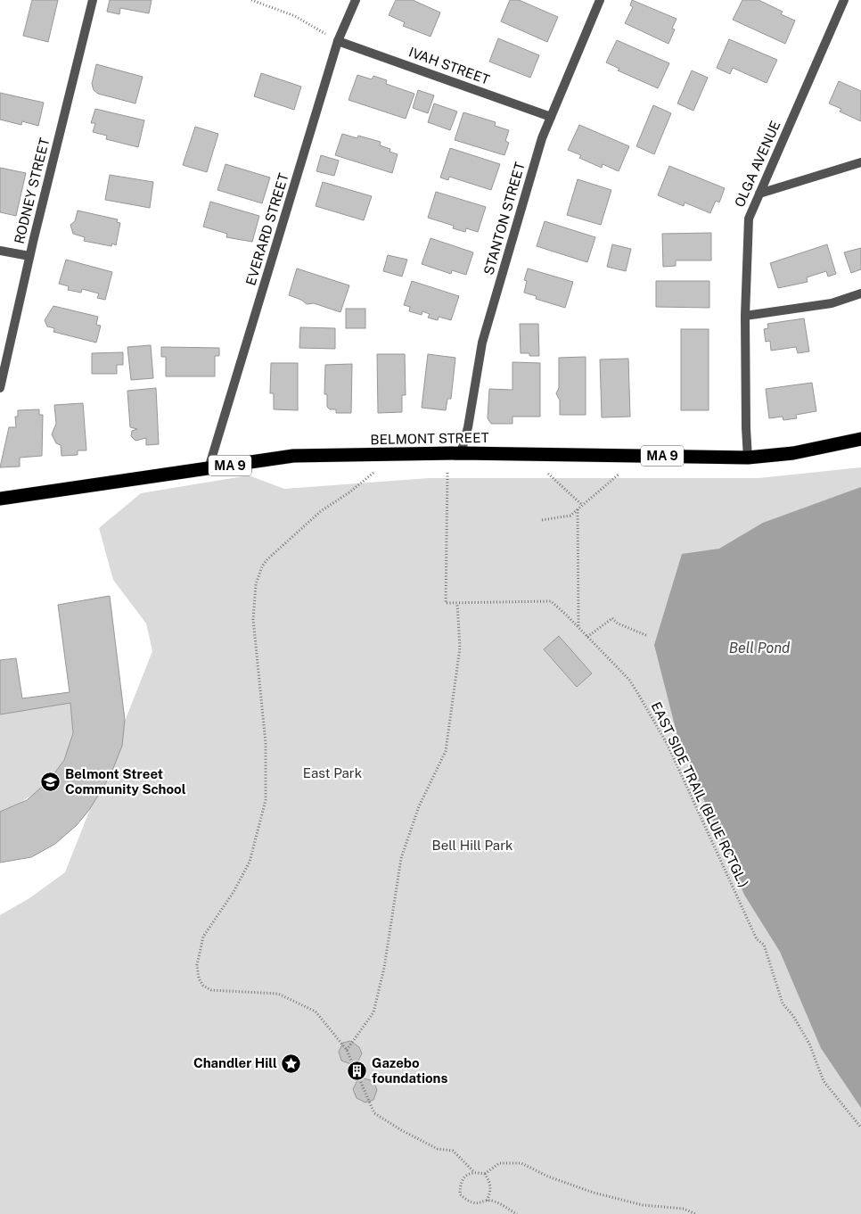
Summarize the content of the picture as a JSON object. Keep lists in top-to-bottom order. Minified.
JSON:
{"streets":{"highway":["BELMONT STREET","MA 9"],"street":["IVAH STREET","OLGA AVENUE","RODNEY STREET","STANTON STREET","EVERARD STREET"],"path":["EAST SIDE TRAIL (BLUE RCTGL.)"]},"crossings":[["IVAH STREET","STANTON STREET"],["IVAH STREET","EVERARD STREET"],["OLGA AVENUE","BELMONT STREET"],["STANTON STREET","BELMONT STREET"],["EVERARD STREET","BELMONT STREET"]],"water":["Bell Pond"],"parks":["East Park","Bell Hill Park"],"places":{"school or university":["Belmont Street Community School"],"place":["Chandler Hill"],"building":["Gazebo foundations"]}}
